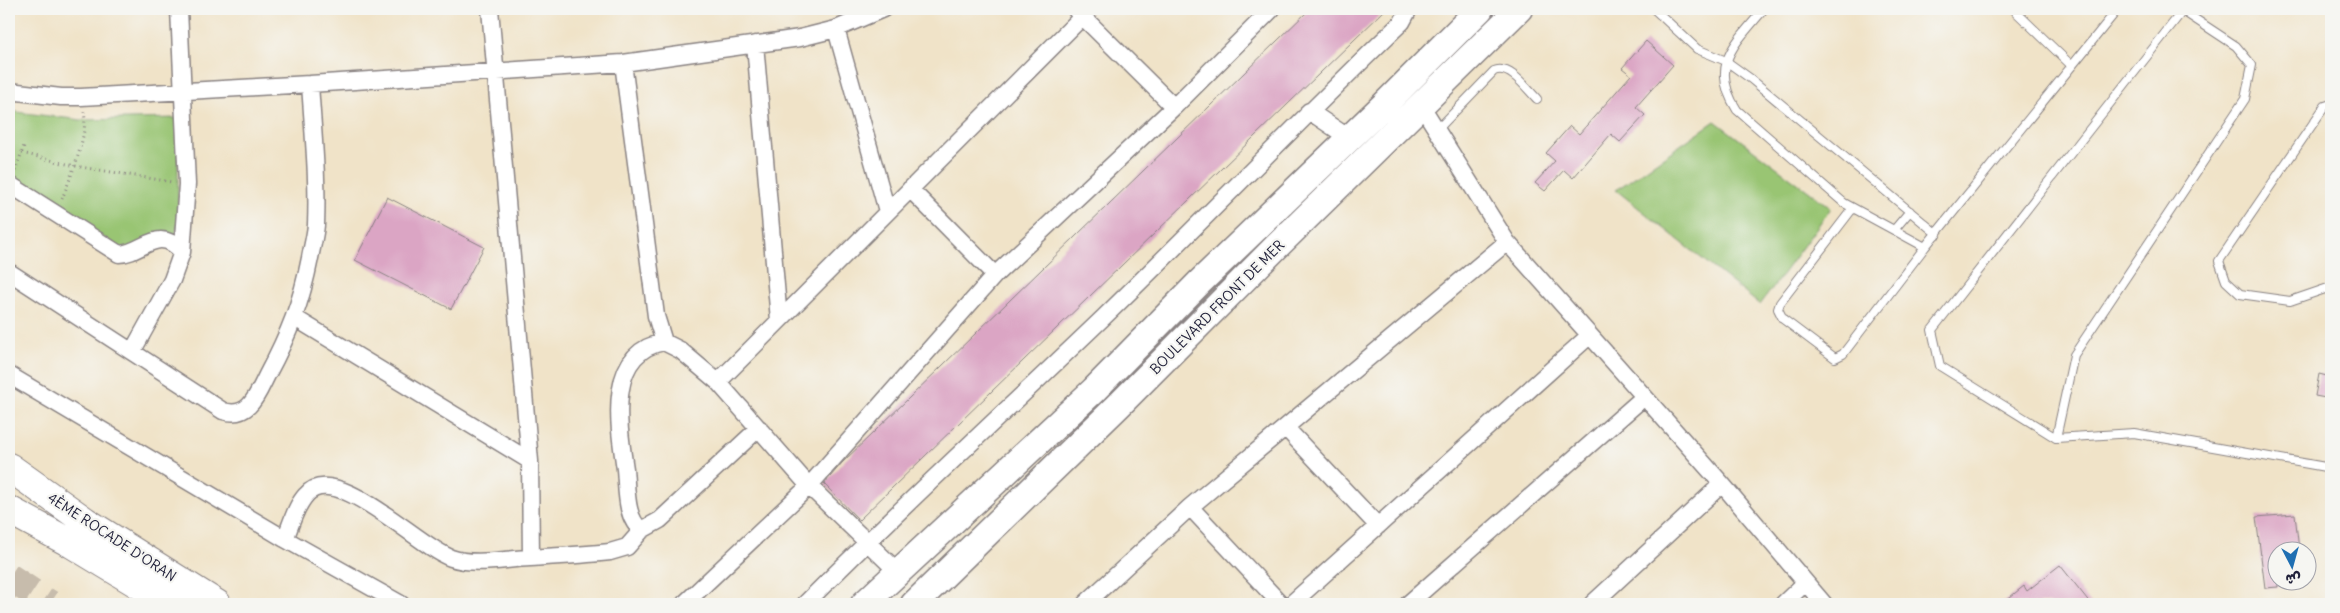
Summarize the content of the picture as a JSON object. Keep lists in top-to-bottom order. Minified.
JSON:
{"streets":{"highway":["4ÈME ROCADE D'ORAN"],"main road":["BOULEVARD FRONT DE MER"]},"north":"bottom"}
